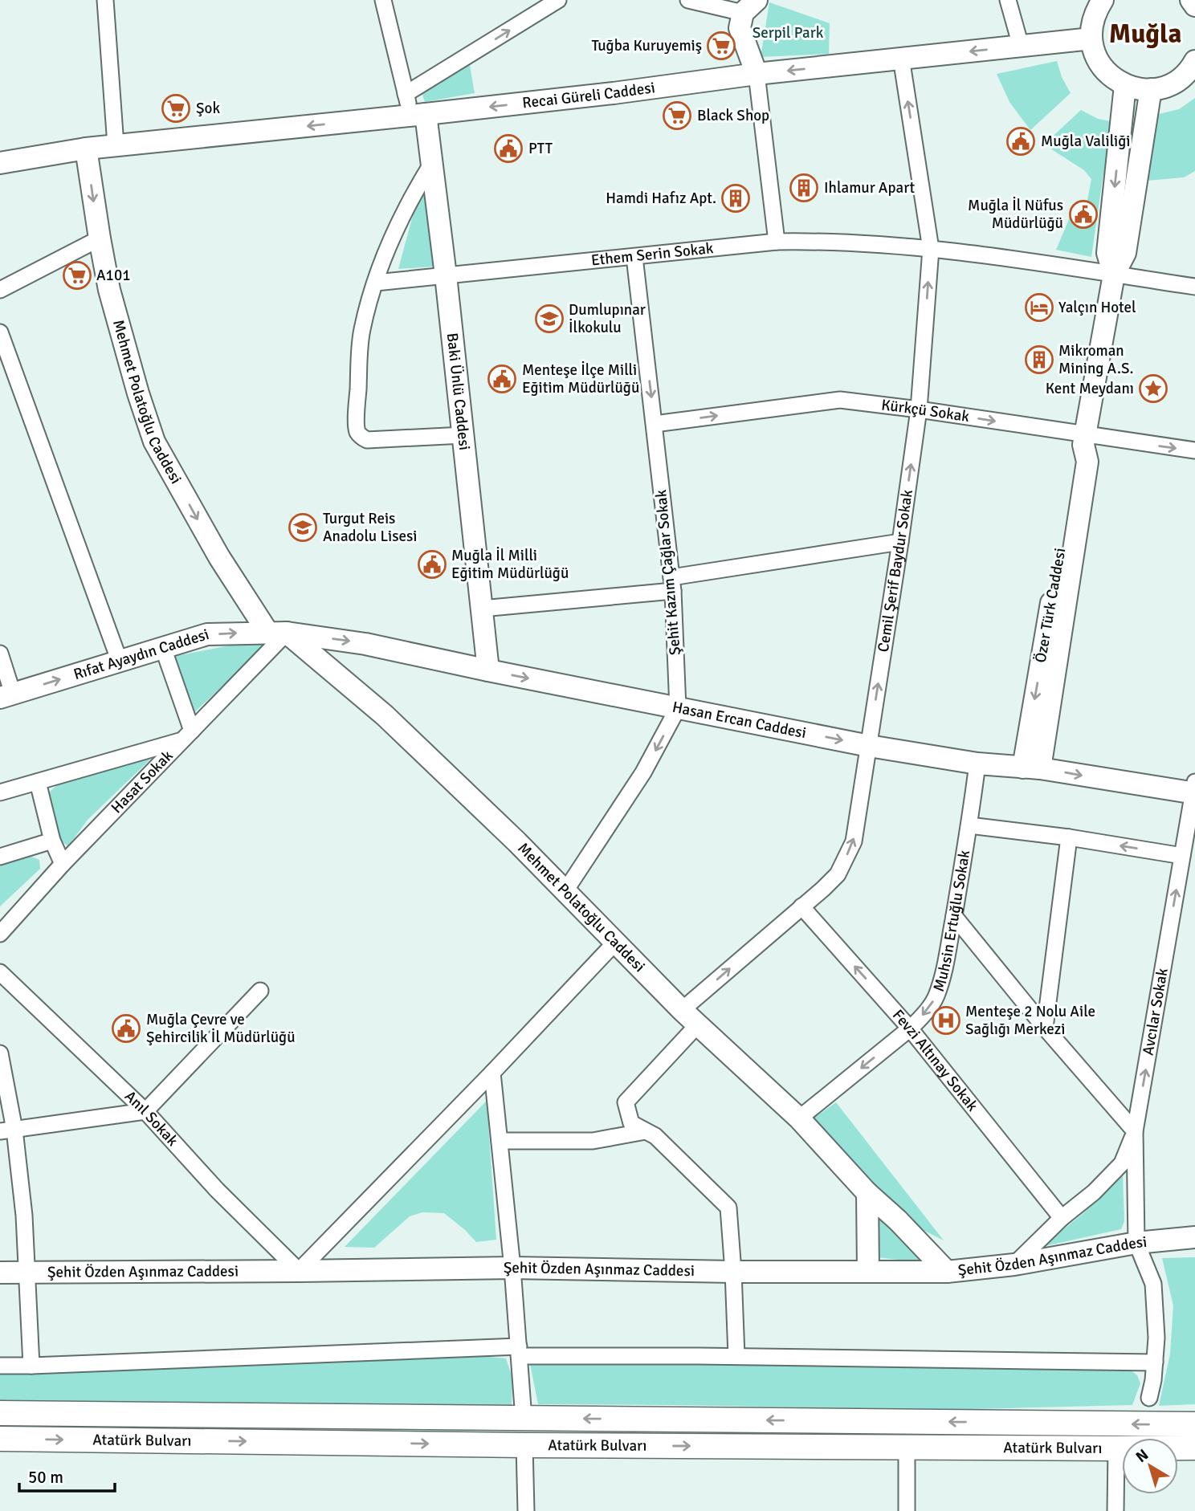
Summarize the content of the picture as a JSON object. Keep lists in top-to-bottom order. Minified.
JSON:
{"streets":{"main road":["Atatürk Bulvarı"],"street":["Recai Güreli Caddesi","Ethem Serin Sokak","Baki Ünlü Caddesi","Mehmet Polatoğlu Caddesi","Kürkçü Sokak","Cemil Şerif Baydur Sokak","Şehit Kazım Çağlar Sokak","Özer Türk Caddesi","Rıfat Ayaydın Caddesi","Hasan Ercan Caddesi","Hasat Sokak","Muhsin Ertuğlu Sokak","Avcılar Sokak","Fevzi Altınay Sokak","Anıl Sokak","Şehit Özden Aşınmaz Caddesi"]},"crossings":[["Recai Güreli Caddesi","Baki Ünlü Caddesi"],["Recai Güreli Caddesi","Mehmet Polatoğlu Caddesi"],["Recai Güreli Caddesi","Cemil Şerif Baydur Sokak"],["Ethem Serin Sokak","Baki Ünlü Caddesi"],["Ethem Serin Sokak","Cemil Şerif Baydur Sokak"],["Ethem Serin Sokak","Şehit Kazım Çağlar Sokak"],["Ethem Serin Sokak","Özer Türk Caddesi"],["Baki Ünlü Caddesi","Hasan Ercan Caddesi"],["Mehmet Polatoğlu Caddesi","Cemil Şerif Baydur Sokak"],["Mehmet Polatoğlu Caddesi","Rıfat Ayaydın Caddesi"],["Mehmet Polatoğlu Caddesi","Hasan Ercan Caddesi"],["Mehmet Polatoğlu Caddesi","Hasat Sokak"],["Mehmet Polatoğlu Caddesi","Muhsin Ertuğlu Sokak"],["Mehmet Polatoğlu Caddesi","Şehit Özden Aşınmaz Caddesi"],["Kürkçü Sokak","Cemil Şerif Baydur Sokak"],["Kürkçü Sokak","Şehit Kazım Çağlar Sokak"],["Kürkçü Sokak","Özer Türk Caddesi"],["Cemil Şerif Baydur Sokak","Hasan Ercan Caddesi"],["Cemil Şerif Baydur Sokak","Fevzi Altınay Sokak"],["Şehit Kazım Çağlar Sokak","Hasan Ercan Caddesi"],["Özer Türk Caddesi","Hasan Ercan Caddesi"],["Rıfat Ayaydın Caddesi","Hasan Ercan Caddesi"],["Rıfat Ayaydın Caddesi","Hasat Sokak"],["Hasan Ercan Caddesi","Hasat Sokak"],["Hasan Ercan Caddesi","Muhsin Ertuğlu Sokak"],["Hasan Ercan Caddesi","Avcılar Sokak"],["Muhsin Ertuğlu Sokak","Fevzi Altınay Sokak"],["Avcılar Sokak","Şehit Özden Aşınmaz Caddesi"],["Anıl Sokak","Şehit Özden Aşınmaz Caddesi"]],"one_way":["Recai Güreli Caddesi","Kürkçü Sokak","Cemil Şerif Baydur Sokak","Şehit Kazım Çağlar Sokak","Muhsin Ertuğlu Sokak"],"districts":["Muğla"],"parks":["Serpil Park"],"places":{"supermarket":["Tuğba Kuruyemiş","Şok","Black Shop","A101"],"public building":["Muğla Valiliği","PTT","Muğla İl Nüfus Müdürlüğü","Menteşe İlçe Milli Eğitim Müdürlüğü","Muğla İl Milli Eğitim Müdürlüğü","Muğla Çevre ve Şehircilik İl Müdürlüğü"],"building":["Ihlamur Apart","Hamdi Hafız Apt.","Mikroman Mining A.S."],"hotel":["Yalçın Hotel"],"school or university":["Dumlupınar İlkokulu","Turgut Reis Anadolu Lisesi"],"place":["Kent Meydanı"],"hospital":["Menteşe 2 Nolu Aile Sağlığı Merkezi"]},"scale_bar":"50 m","north":"top left"}
